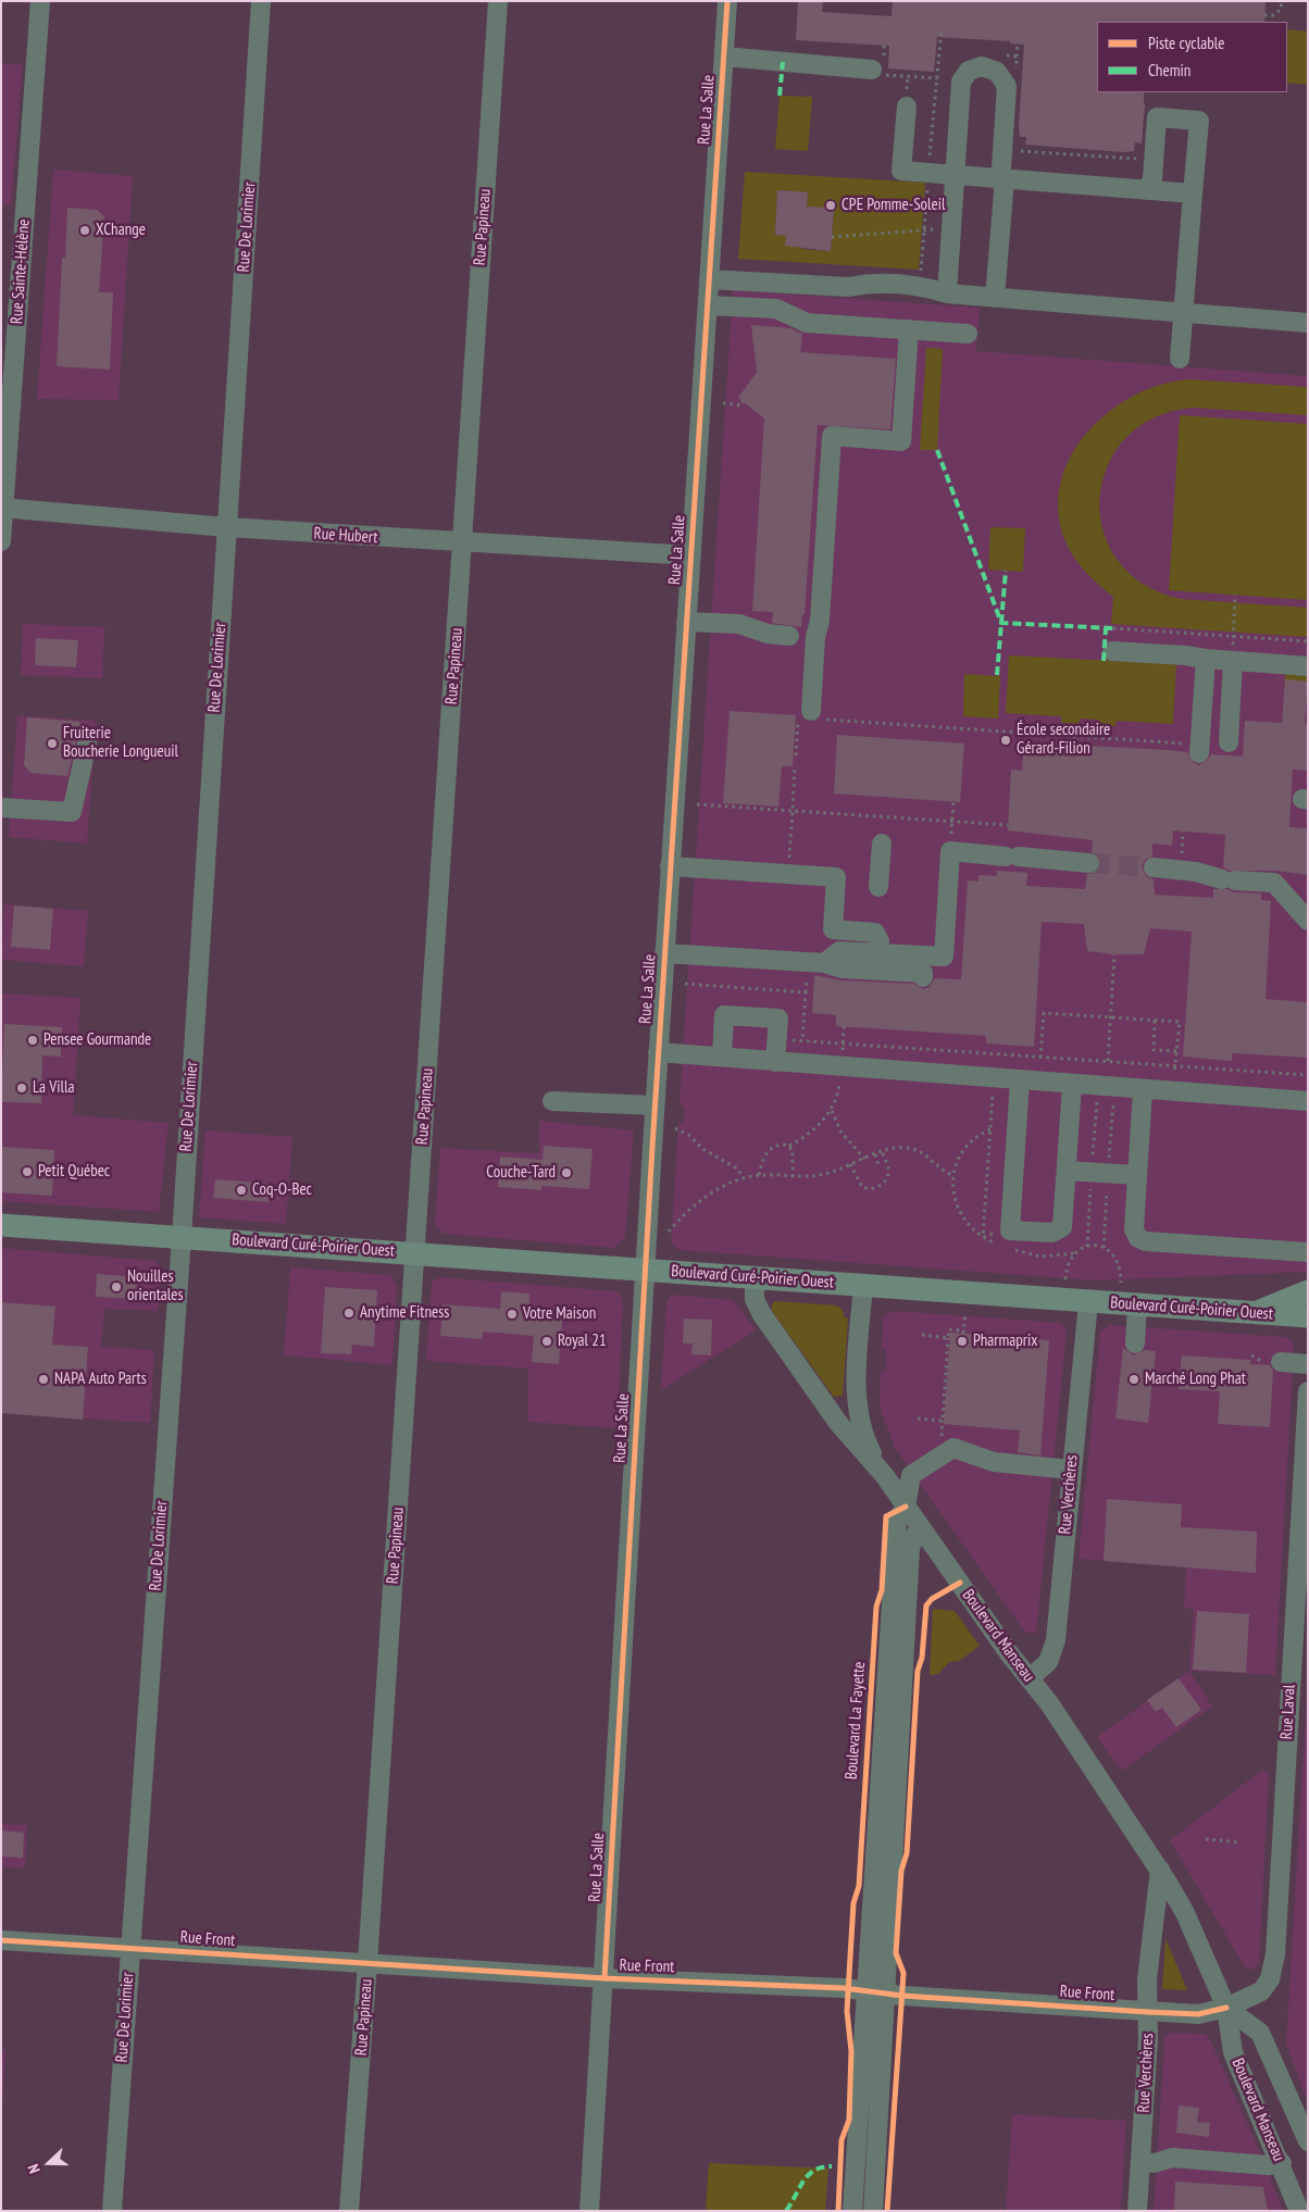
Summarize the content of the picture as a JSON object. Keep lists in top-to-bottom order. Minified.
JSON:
{"streets":{"main road":["Boulevard Curé-Poirier Ouest"],"street":["Rue La Salle","Rue De Lorimier","Rue Papineau","Rue Sainte-Hélène","Rue Hubert","Rue Verchères","Boulevard Manseau","Rue Laval","Boulevard La Fayette","Rue Front"]},"crossings":[["Rue La Salle","Rue Hubert"],["Rue La Salle","Boulevard Curé-Poirier Ouest"],["Rue La Salle","Rue Front"],["Rue De Lorimier","Rue Hubert"],["Rue De Lorimier","Boulevard Curé-Poirier Ouest"],["Rue De Lorimier","Rue Front"],["Rue Papineau","Rue Hubert"],["Rue Papineau","Boulevard Curé-Poirier Ouest"],["Rue Papineau","Rue Front"],["Rue Sainte-Hélène","Rue Hubert"],["Boulevard Curé-Poirier Ouest","Rue Verchères"],["Boulevard Curé-Poirier Ouest","Boulevard Manseau"],["Rue Verchères","Boulevard Manseau"],["Rue Verchères","Boulevard La Fayette"],["Rue Verchères","Rue Front"],["Boulevard Manseau","Rue Laval"],["Boulevard Manseau","Boulevard La Fayette"],["Boulevard Manseau","Rue Front"],["Rue Laval","Rue Front"],["Boulevard La Fayette","Rue Front"]],"places":["CPE Pomme-Soleil","XChange","École secondaire Gérard-Filion","Fruiterie Boucherie Longueuil","Pensee Gourmande","La Villa","Petit Québec","Couche-Tard","Coq-O-Bec","Nouilles orientales","Anytime Fitness","Votre Maison","Royal 21","Pharmaprix","NAPA Auto Parts","Marché Long Phat"],"legend":["Piste cyclable","Chemin"],"north":"left"}
